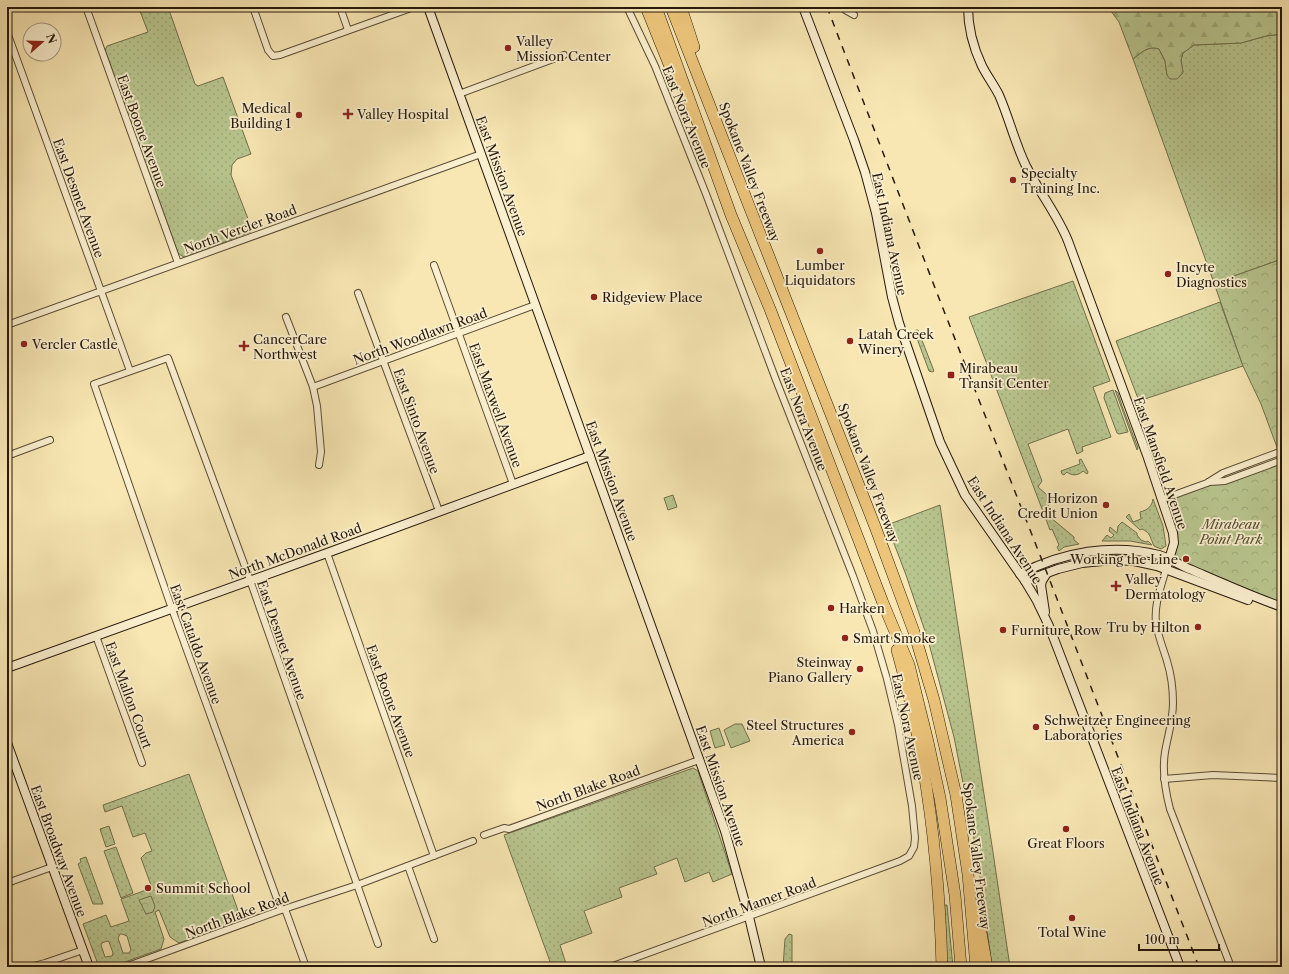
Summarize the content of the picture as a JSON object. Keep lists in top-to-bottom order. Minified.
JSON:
{"streets":{"highway":["Spokane Valley Freeway"],"street":["East Nora Avenue","East Boone Avenue","East Mission Avenue","East Desmet Avenue","North Vercler Road","East Indiana Avenue","North Woodlawn Road","East Maxwell Avenue","East Sinto Avenue","East Mansfield Avenue","North McDonald Road","East Cataldo Avenue","East Mallon Court","North Blake Road","East Broadway Avenue","North Mamer Road"]},"crossings":[["East Nora Avenue","North Mamer Road"],["East Boone Avenue","North Vercler Road"],["East Boone Avenue","North McDonald Road"],["East Boone Avenue","North Blake Road"],["East Mission Avenue","North Vercler Road"],["East Mission Avenue","North Woodlawn Road"],["East Mission Avenue","North McDonald Road"],["East Mission Avenue","North Blake Road"],["East Mission Avenue","North Mamer Road"],["East Desmet Avenue","North Vercler Road"],["East Desmet Avenue","North McDonald Road"],["East Desmet Avenue","East Cataldo Avenue"],["East Desmet Avenue","North Blake Road"],["North Woodlawn Road","East Maxwell Avenue"],["North Woodlawn Road","East Sinto Avenue"],["East Maxwell Avenue","North McDonald Road"],["East Sinto Avenue","North McDonald Road"],["North McDonald Road","East Cataldo Avenue"],["North McDonald Road","East Mallon Court"],["East Cataldo Avenue","North Blake Road"]],"parks":["Mirabeau Point Park"],"places":{"other":["Valley Mission Center","Medical Building 1","Specialty Training Inc.","Lumber Liquidators","Incyte Diagnostics","Ridgeview Place","Latah Creek Winery","Vercler Castle","Horizon Credit Union","Working the Line","Harken","Tru by Hilton","Furniture Row","Smart Smoke","Steinway Piano Gallery","Schweitzer Engineering Laboratories","Steel Structures America","Great Floors","Summit School","Total Wine"],"health":["Valley Hospital","CancerCare Northwest","Valley Dermatology"],"transit":["Mirabeau Transit Center"]},"scale_bar":"100 m","north":"right"}
